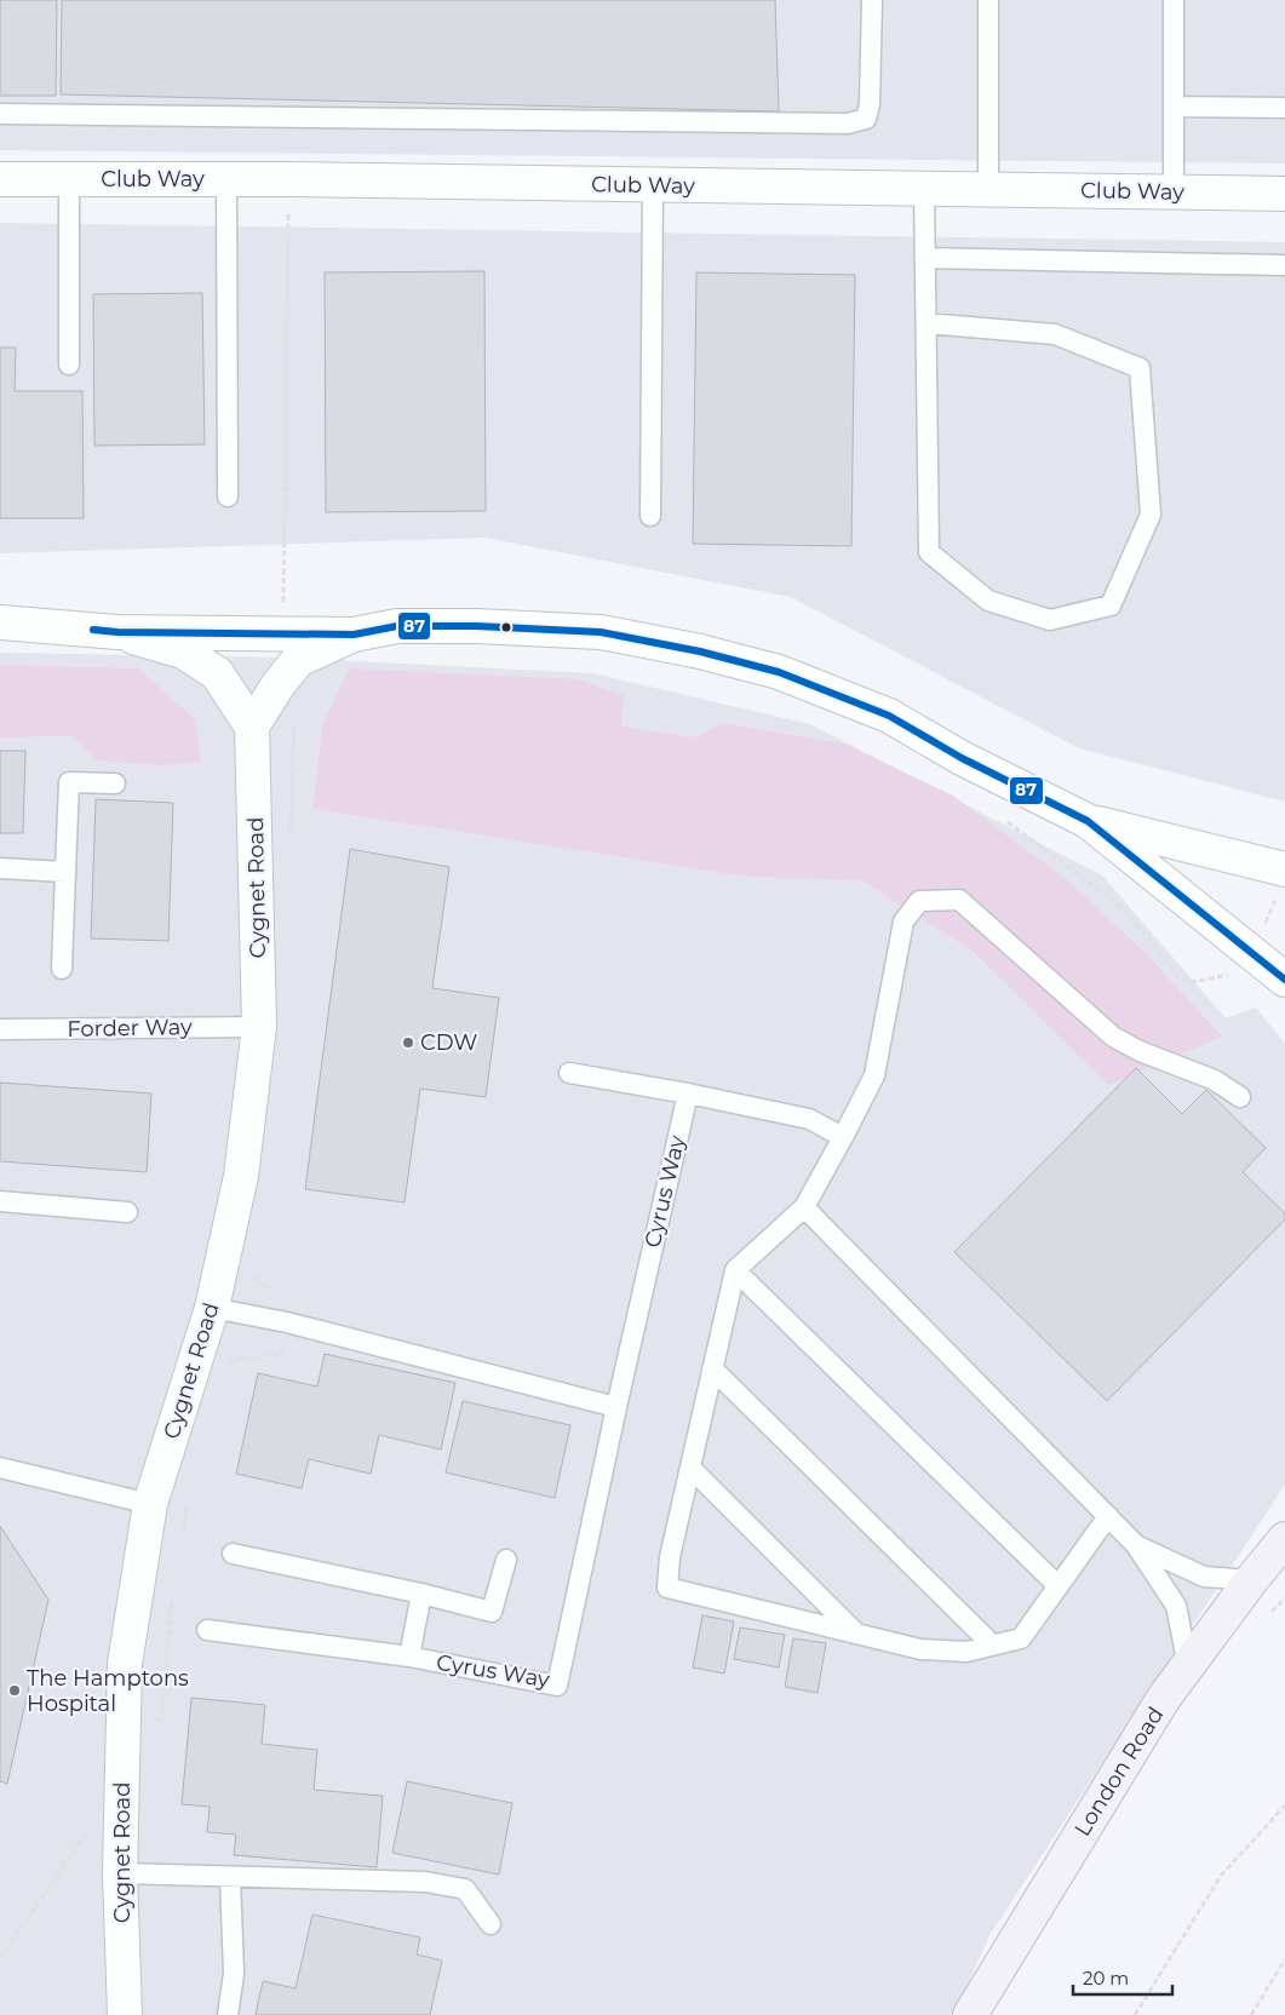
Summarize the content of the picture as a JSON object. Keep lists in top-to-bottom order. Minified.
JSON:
{"streets":{"main road":["London Road"],"street":["Club Way","Cygnet Road"],"lane":["Forder Way","Cyrus Way"]},"crossings":[["Cygnet Road","Forder Way"]],"places":["CDW","The Hamptons Hospital"],"lines":["transit line 87"],"scale_bar":"20 m"}
